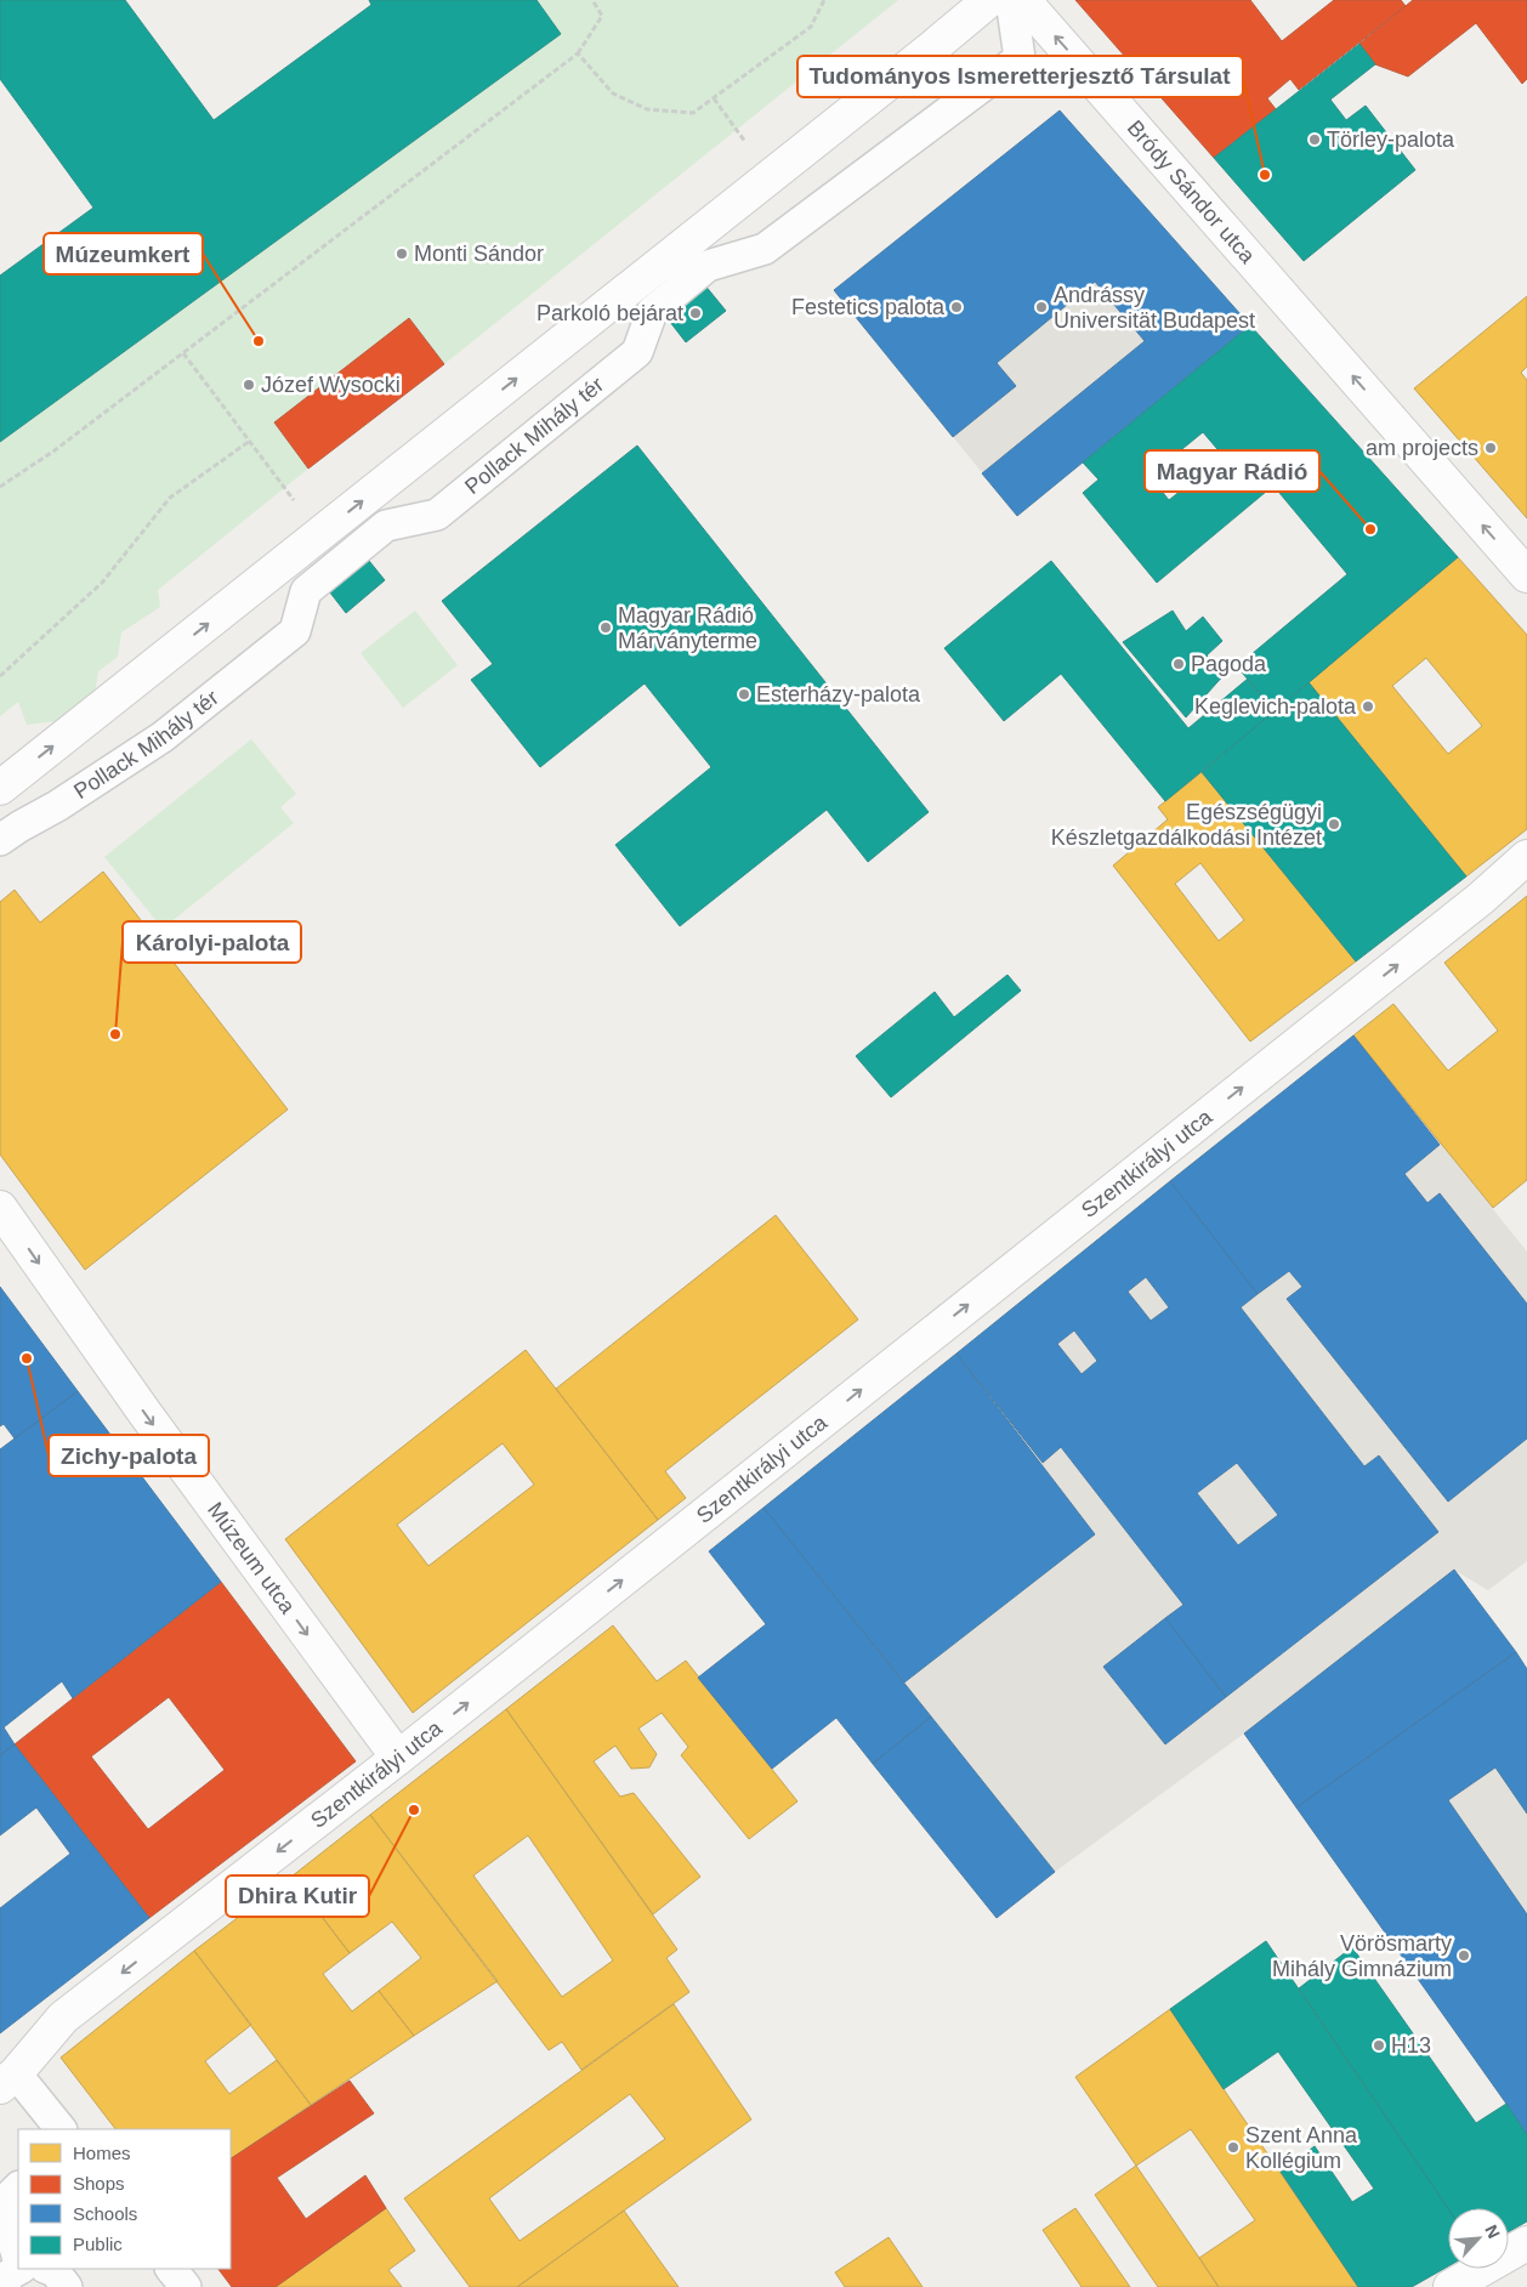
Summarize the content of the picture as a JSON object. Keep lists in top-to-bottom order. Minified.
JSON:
{"streets":{"street":["Bródy Sándor utca","Pollack Mihály tér","Szentkirályi utca","Múzeum utca"]},"crossings":[["Szentkirályi utca","Múzeum utca"]],"one_way":["Bródy Sándor utca","Múzeum utca"],"places":["Törley-palota","Tudományos Ismeretterjesztő Társulat","Monti Sándor","Festetics palota","Andrássy Universität Budapest","Parkoló bejárat","Múzeumkert","Józef Wysocki","am projects","Magyar Rádió","Magyar Rádió Márványterme","Pagoda","Esterházy-palota","Keglevich-palota","Egészségügyi Készletgazdálkodási Intézet","Károlyi-palota","Zichy-palota","Dhira Kutir","Vörösmarty Mihály Gimnázium","H13","Szent Anna Kollégium"],"legend":["Homes","Shops","Schools","Public"],"north":"top right"}
